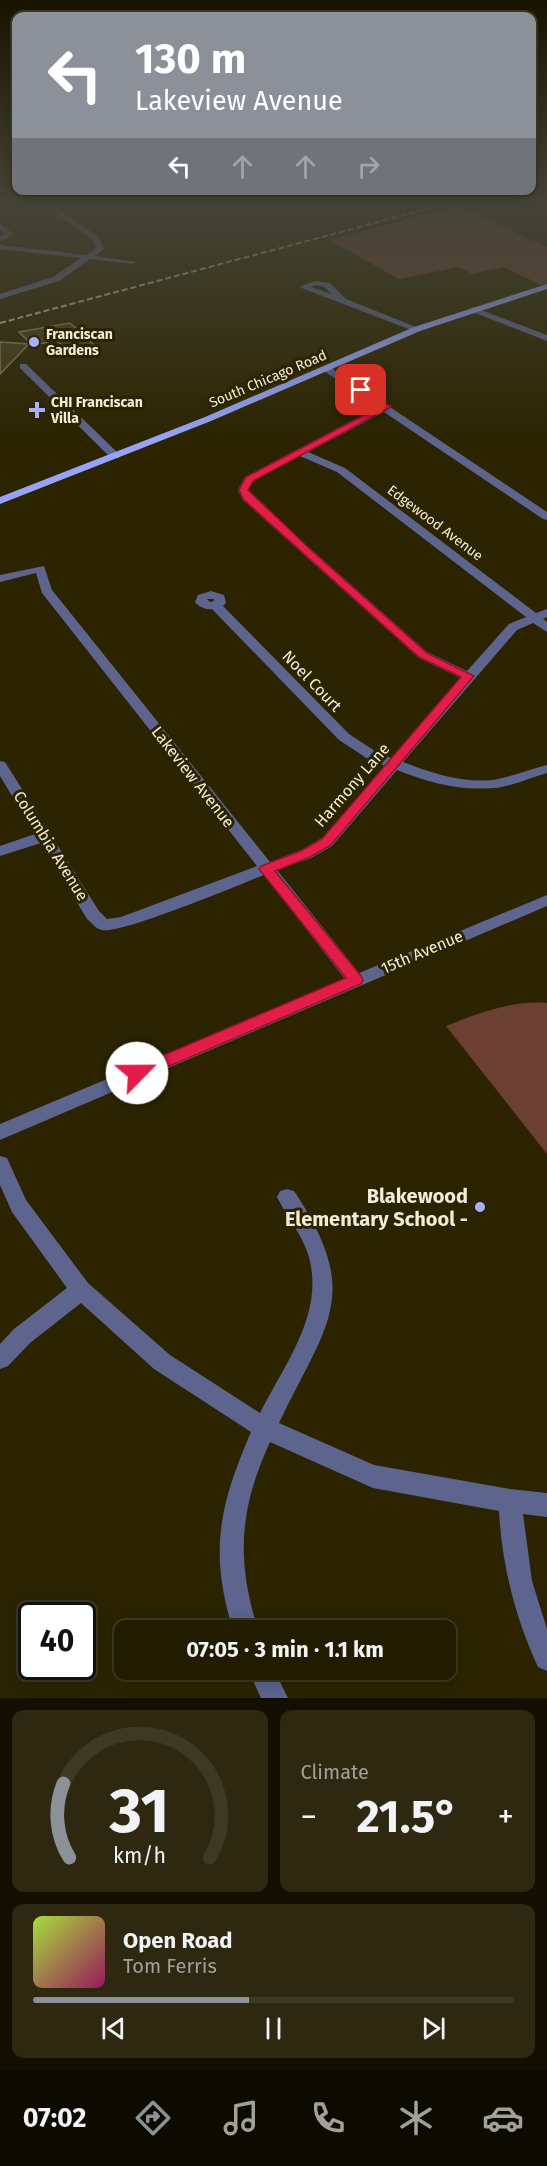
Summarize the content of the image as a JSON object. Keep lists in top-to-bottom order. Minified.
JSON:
{"streets":{"main road":["South Chicago Road"],"street":["Edgewood Avenue","Noel Court","Lakeview Avenue","Harmony Lane","Columbia Avenue","15th Avenue"]},"crossings":[["Edgewood Avenue","Harmony Lane"],["Noel Court","Harmony Lane"],["Lakeview Avenue","Harmony Lane"],["Lakeview Avenue","15th Avenue"],["Harmony Lane","Columbia Avenue"]],"places":{"other":["Franciscan Gardens","Blakewood Elementary School -"],"health":["CHI Franciscan Villa"]},"page":{"turn":["130 m","Lakeview Avenue"],"limit":"40","trip":"07:05 · 3 min · 1.1 km","tile":"Climate","heat":["−","21.5°","+"],"song":["Open Road","Tom Ferris"],"tabs":"07:02","gauge":["31","km/h"]}}
